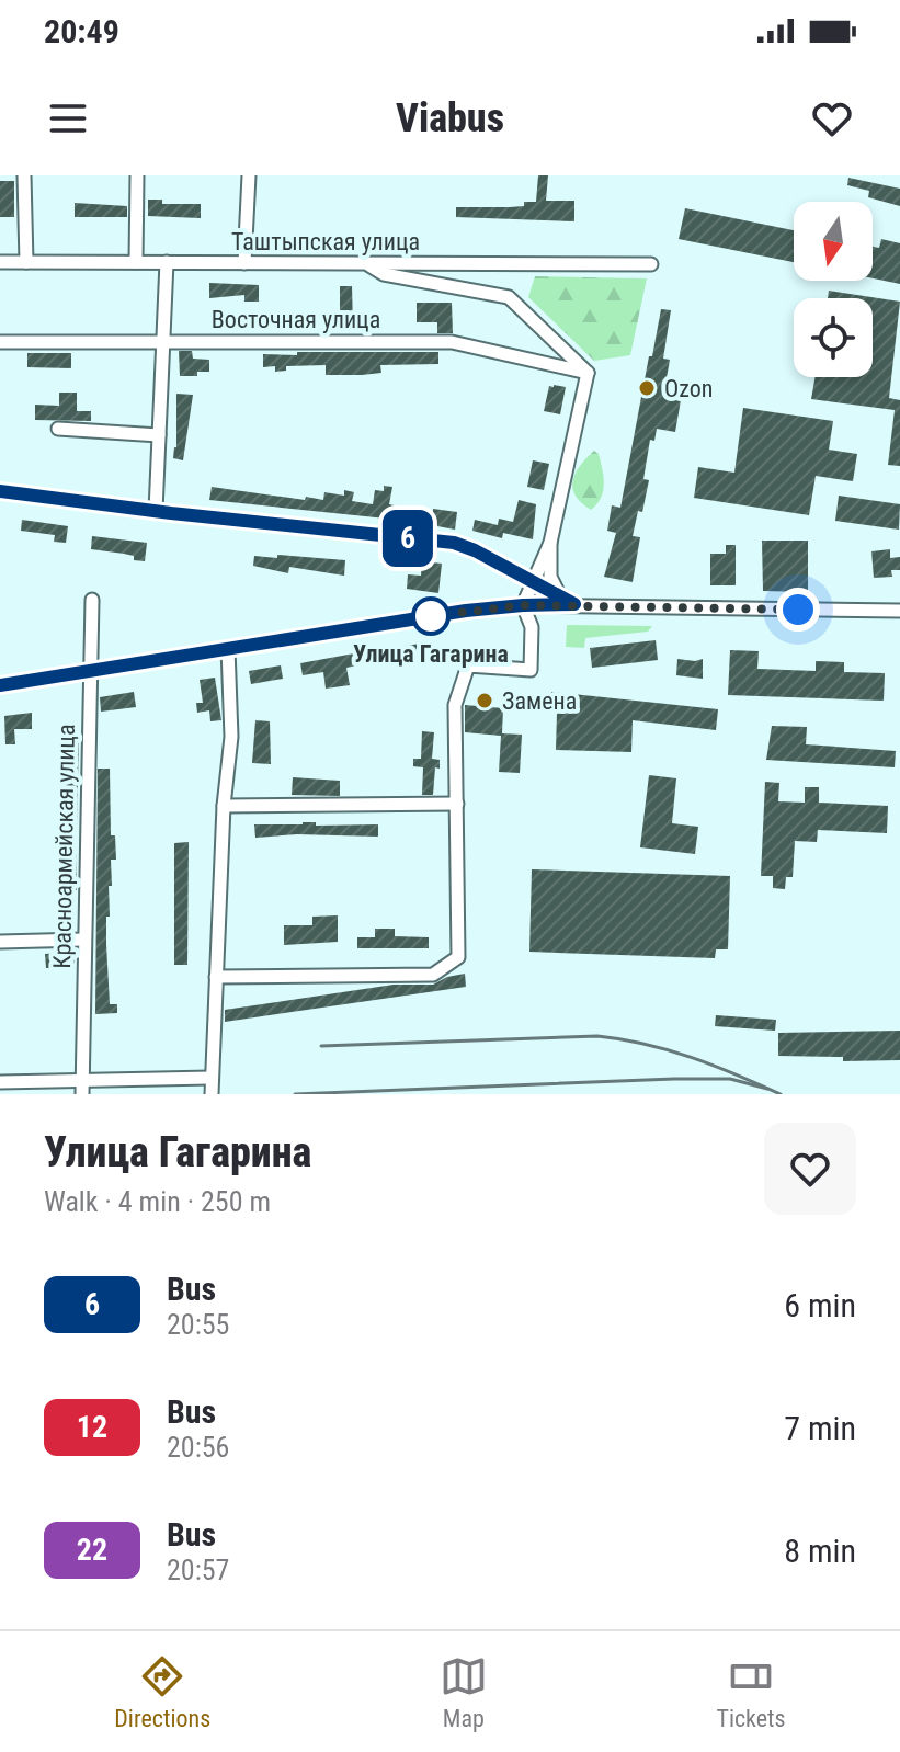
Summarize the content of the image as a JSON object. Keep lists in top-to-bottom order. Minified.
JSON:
{"streets":{"street":["Таштыпская улица","Восточная улица","Красноармейская улица"]},"places":["Ozon","Улица Гагарина","Замена"],"lines":["bus line 6"],"north":"bottom","page":{"status":"20:49","header":"Viabus","on_map":"6","heading":["Улица Гагарина","Walk · 4 min · 250 m"],"list":[{"mark":"6","name":"Bus","note":"20:55","value":"6 min"},{"mark":"12","name":"Bus","note":"20:56","value":"7 min"},{"mark":"22","name":"Bus","note":"20:57","value":"8 min"}],"tabs":["Directions","Map","Tickets"]}}
